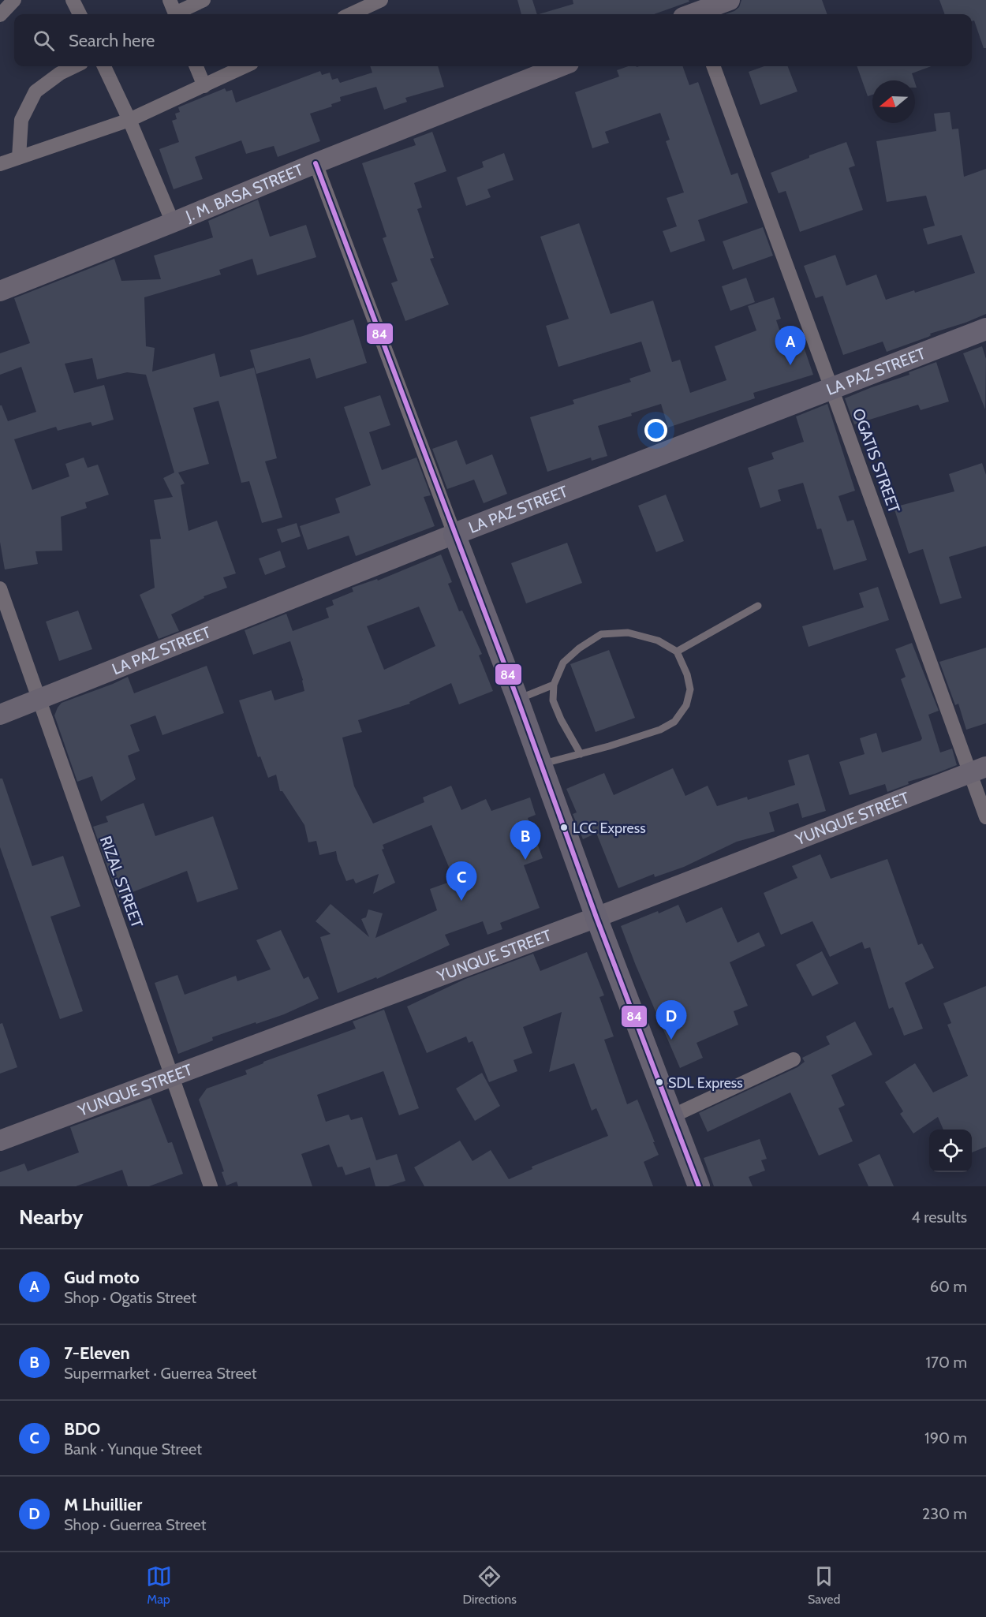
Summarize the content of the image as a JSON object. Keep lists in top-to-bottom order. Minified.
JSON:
{"streets":{"main road":["LA PAZ STREET"],"street":["J. M. BASA STREET","OGATIS STREET","YUNQUE STREET","RIZAL STREET"]},"crossings":[["LA PAZ STREET","OGATIS STREET"],["LA PAZ STREET","RIZAL STREET"],["OGATIS STREET","YUNQUE STREET"],["YUNQUE STREET","RIZAL STREET"]],"places":["LCC Express","SDL Express"],"lines":["transit line 84"],"north":"left","page":{"search":"Search here","pins":["A","B","C","D"],"heading":["Nearby","4 results"],"list":[{"mark":"A","name":"Gud moto","note":"Shop · Ogatis Street","value":"60 m"},{"mark":"B","name":"7-Eleven","note":"Supermarket · Guerrea Street","value":"170 m"},{"mark":"C","name":"BDO","note":"Bank · Yunque Street","value":"190 m"},{"mark":"D","name":"M Lhuillier","note":"Shop · Guerrea Street","value":"230 m"}],"nav":["Map","Directions","Saved"]}}
